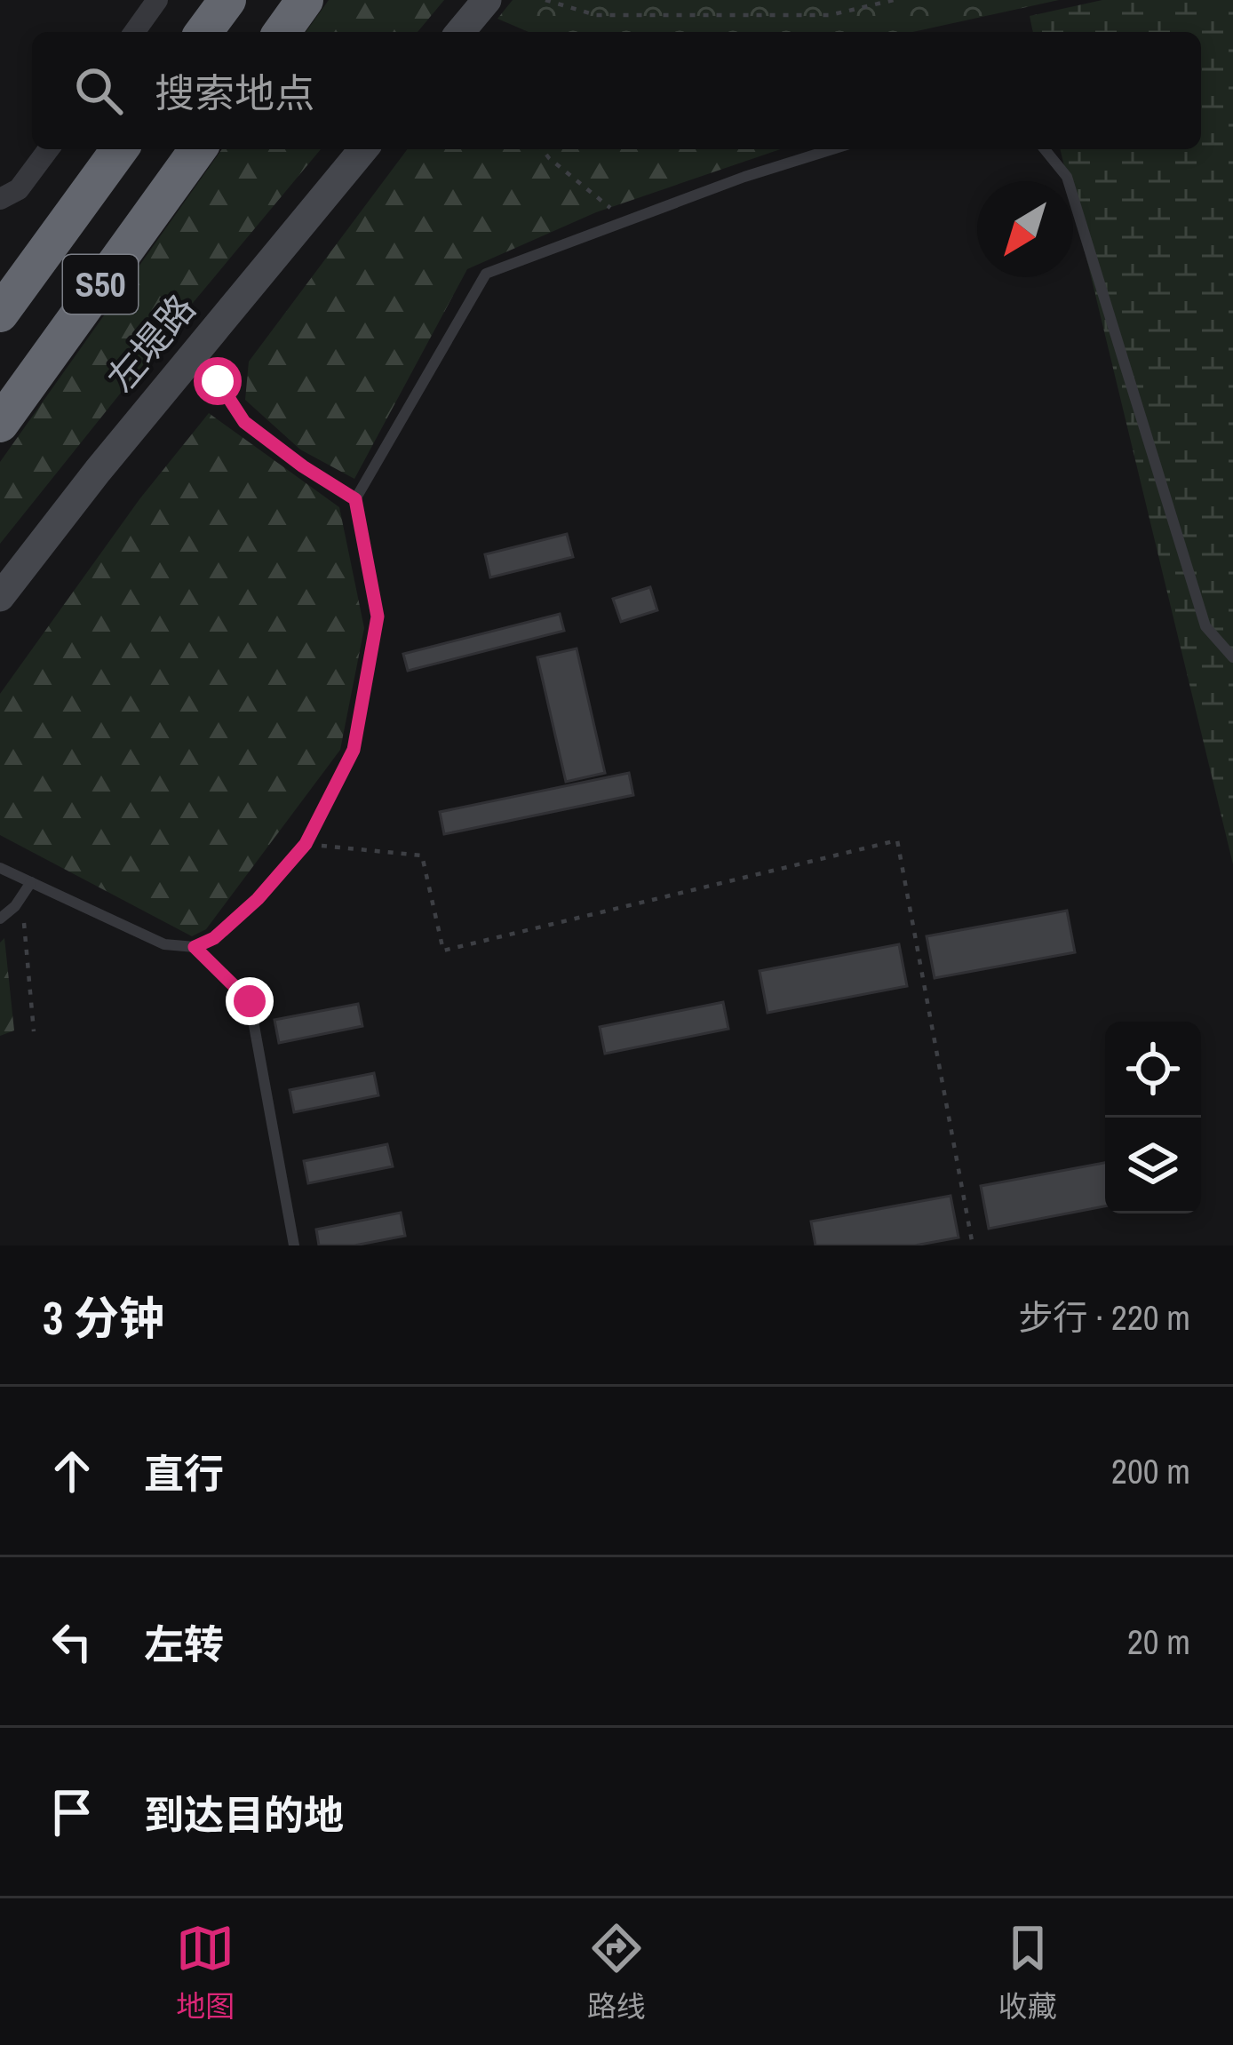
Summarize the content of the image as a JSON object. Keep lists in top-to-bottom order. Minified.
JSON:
{"streets":{"highway":["S50"],"main road":["左堤路"]},"north":"bottom left","page":{"search":"搜索地点","heading":["3 分钟","步行 · 220 m"],"list":[["直行","200 m"],["左转","20 m"],"到达目的地"],"nav":["地图","路线","收藏"]}}
